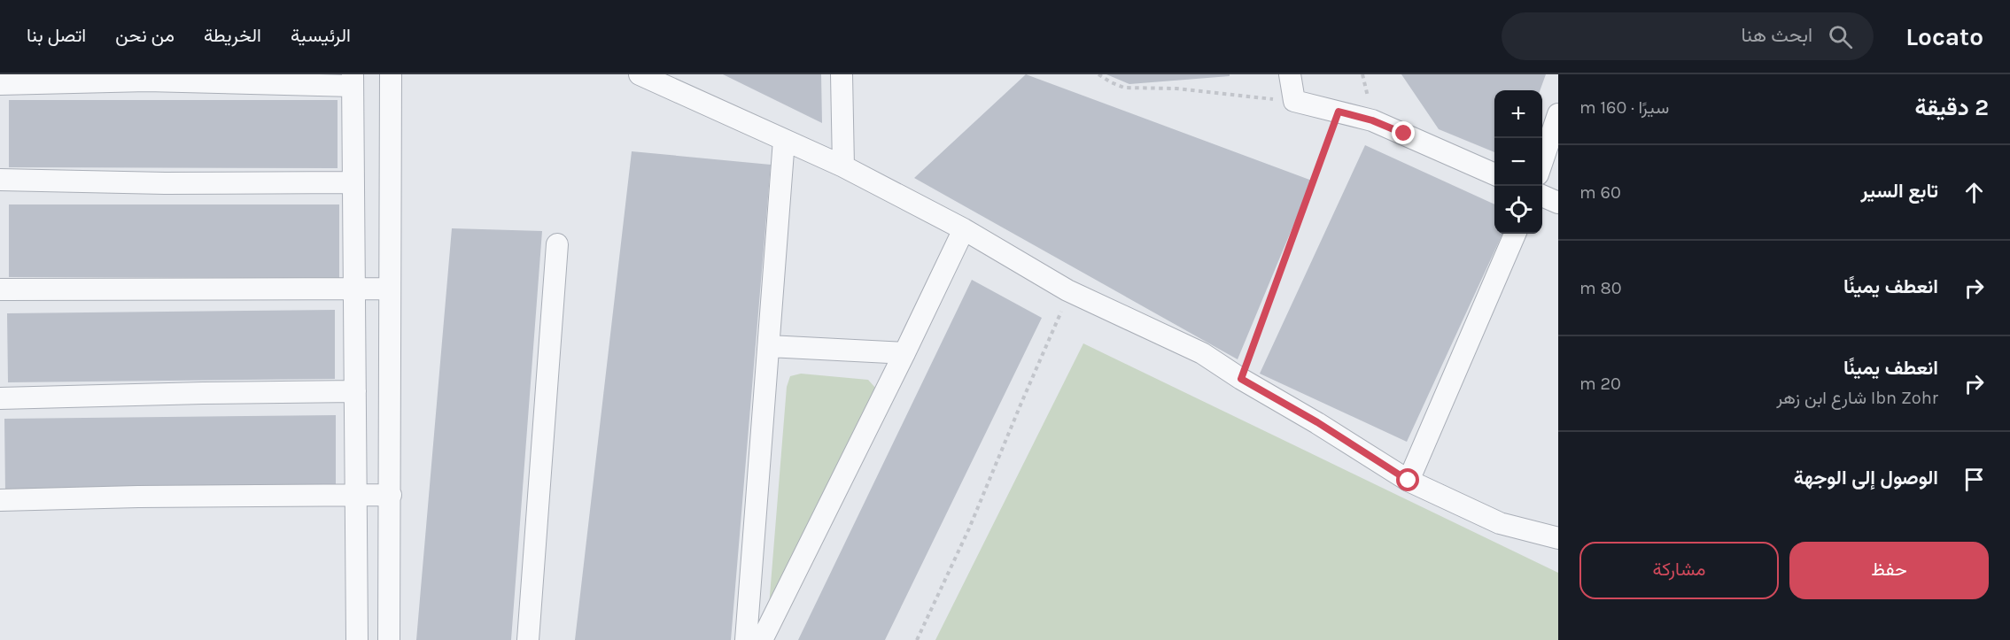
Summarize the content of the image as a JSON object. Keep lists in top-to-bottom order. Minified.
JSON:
{"page":{"header":"Locato","search":"ابحث هنا","nav":["الرئيسية","الخريطة","من نحن","اتصل بنا"],"heading":["2 دقيقة","سيرًا · 160 m"],"map_buttons":["+","−"],"list":[["تابع السير","60 m"],["انعطف يمينًا","80 m"],["انعطف يمينًا","Ibn Zohr شارع ابن زهر","20 m"],"الوصول إلى الوجهة"],"buttons":["حفظ","مشاركة"]}}
